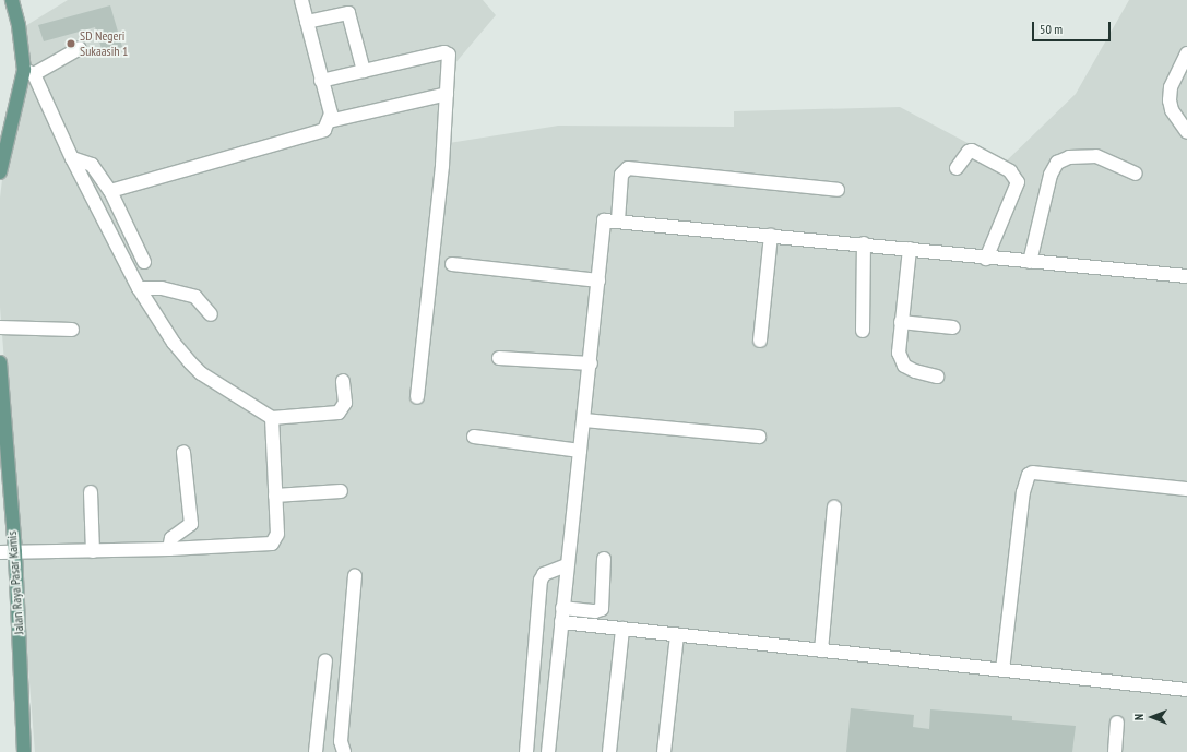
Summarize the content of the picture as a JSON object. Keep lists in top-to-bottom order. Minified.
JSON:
{"streets":{"main road":["Jalan Raya Pasar Kamis"]},"places":["SD Negeri Sukaasih 1"],"scale_bar":"50 m","north":"left"}
